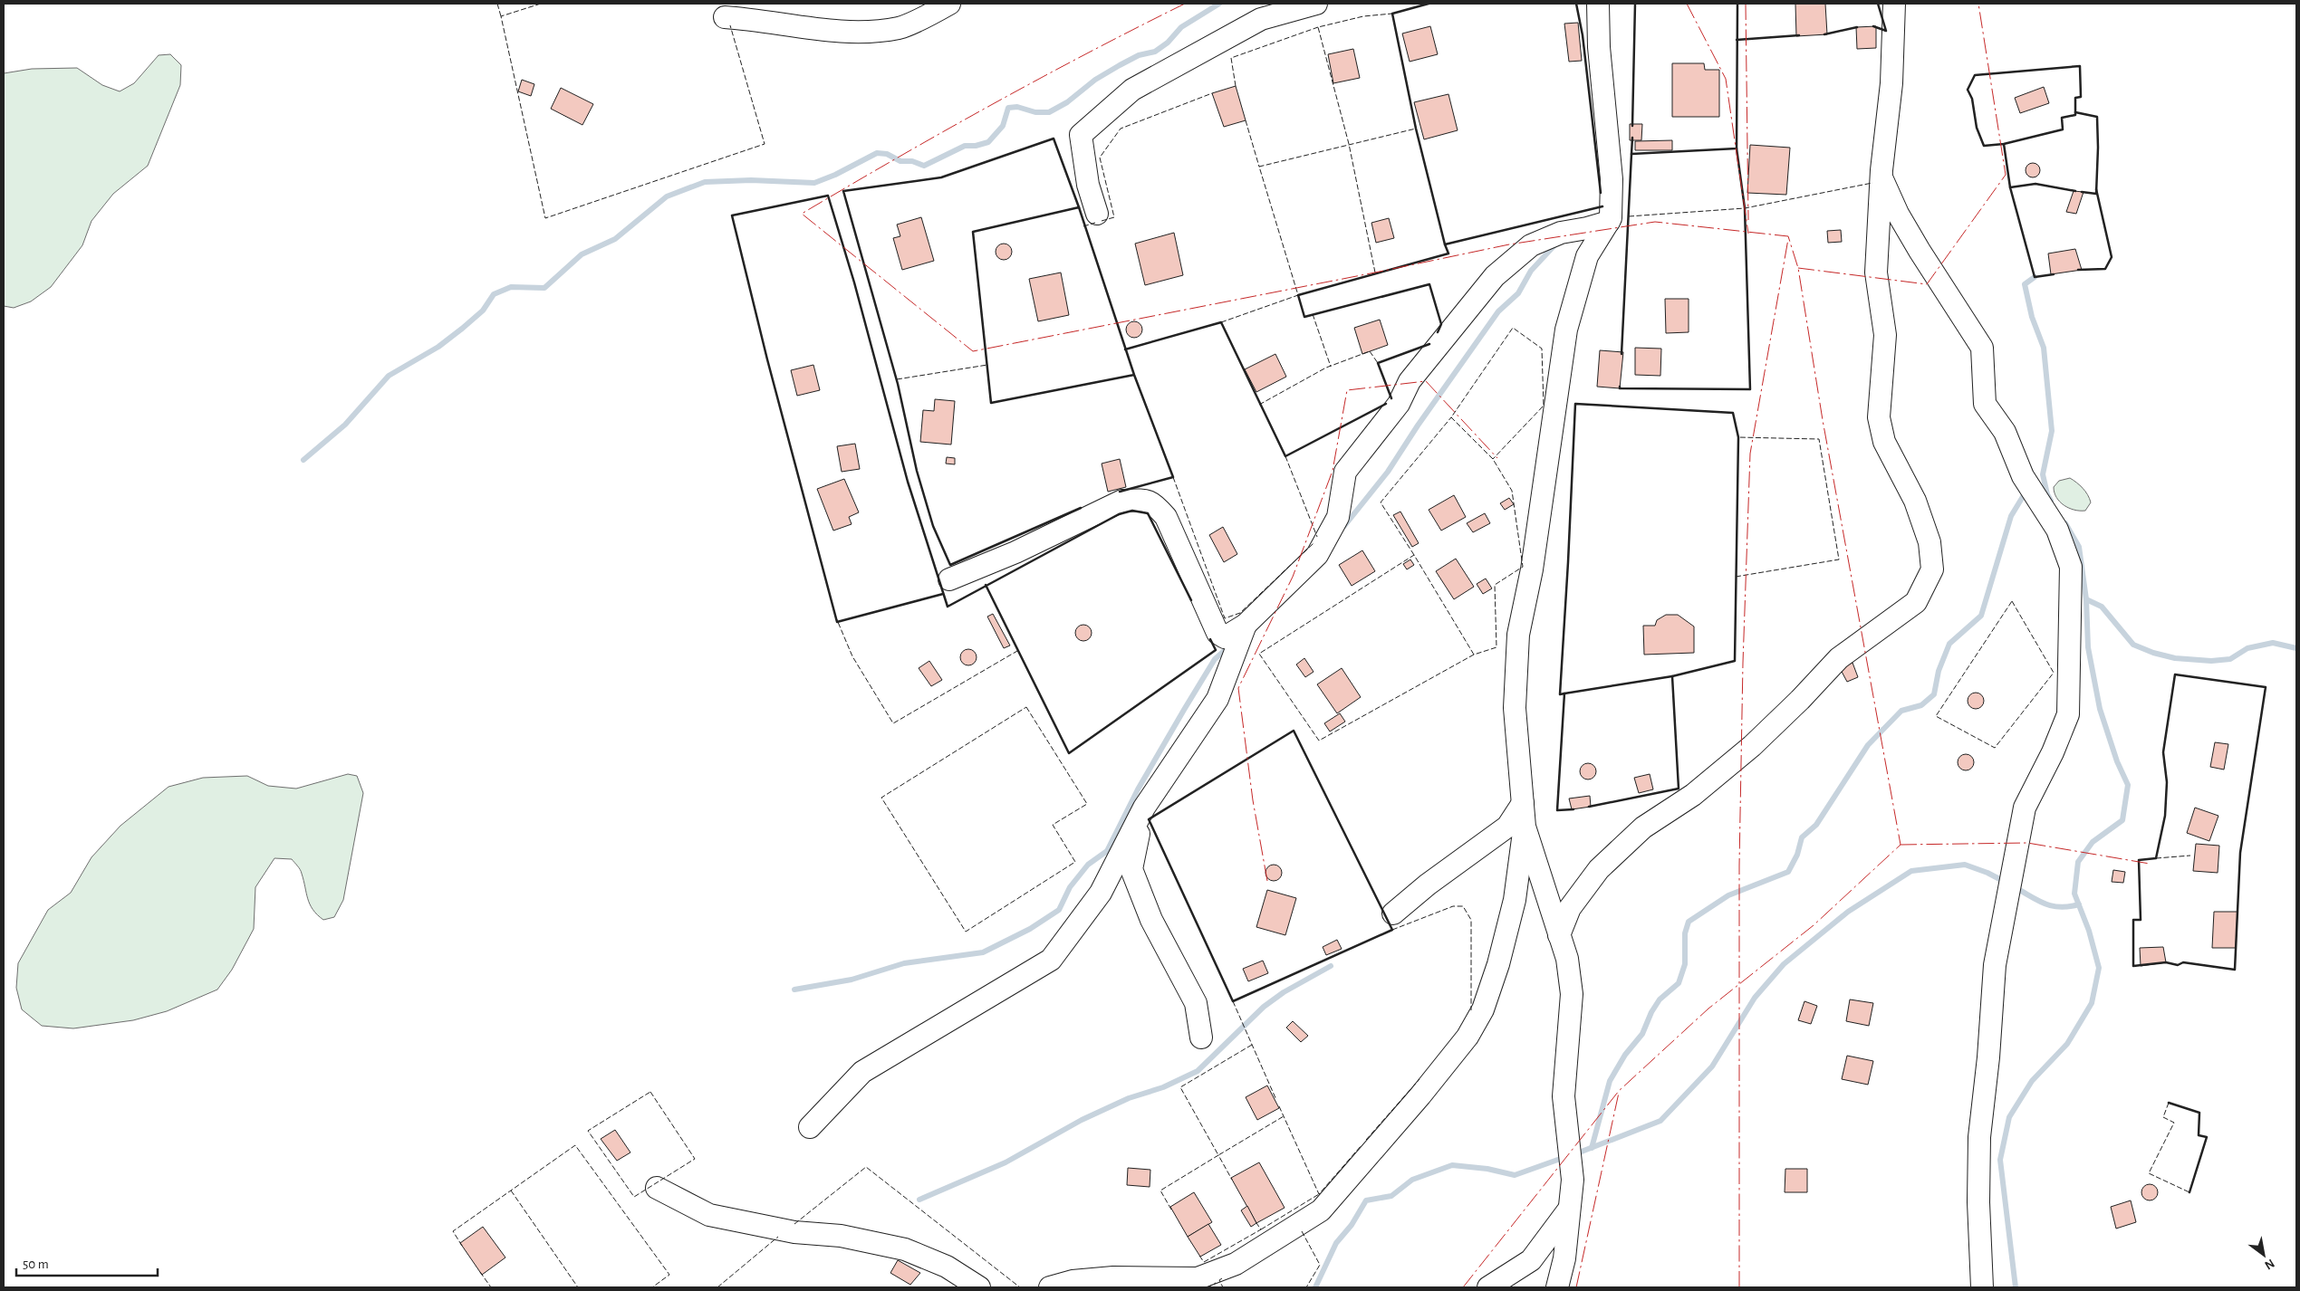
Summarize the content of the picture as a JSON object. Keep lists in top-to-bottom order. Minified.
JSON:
{"scale_bar":"50 m","north":"bottom right"}
